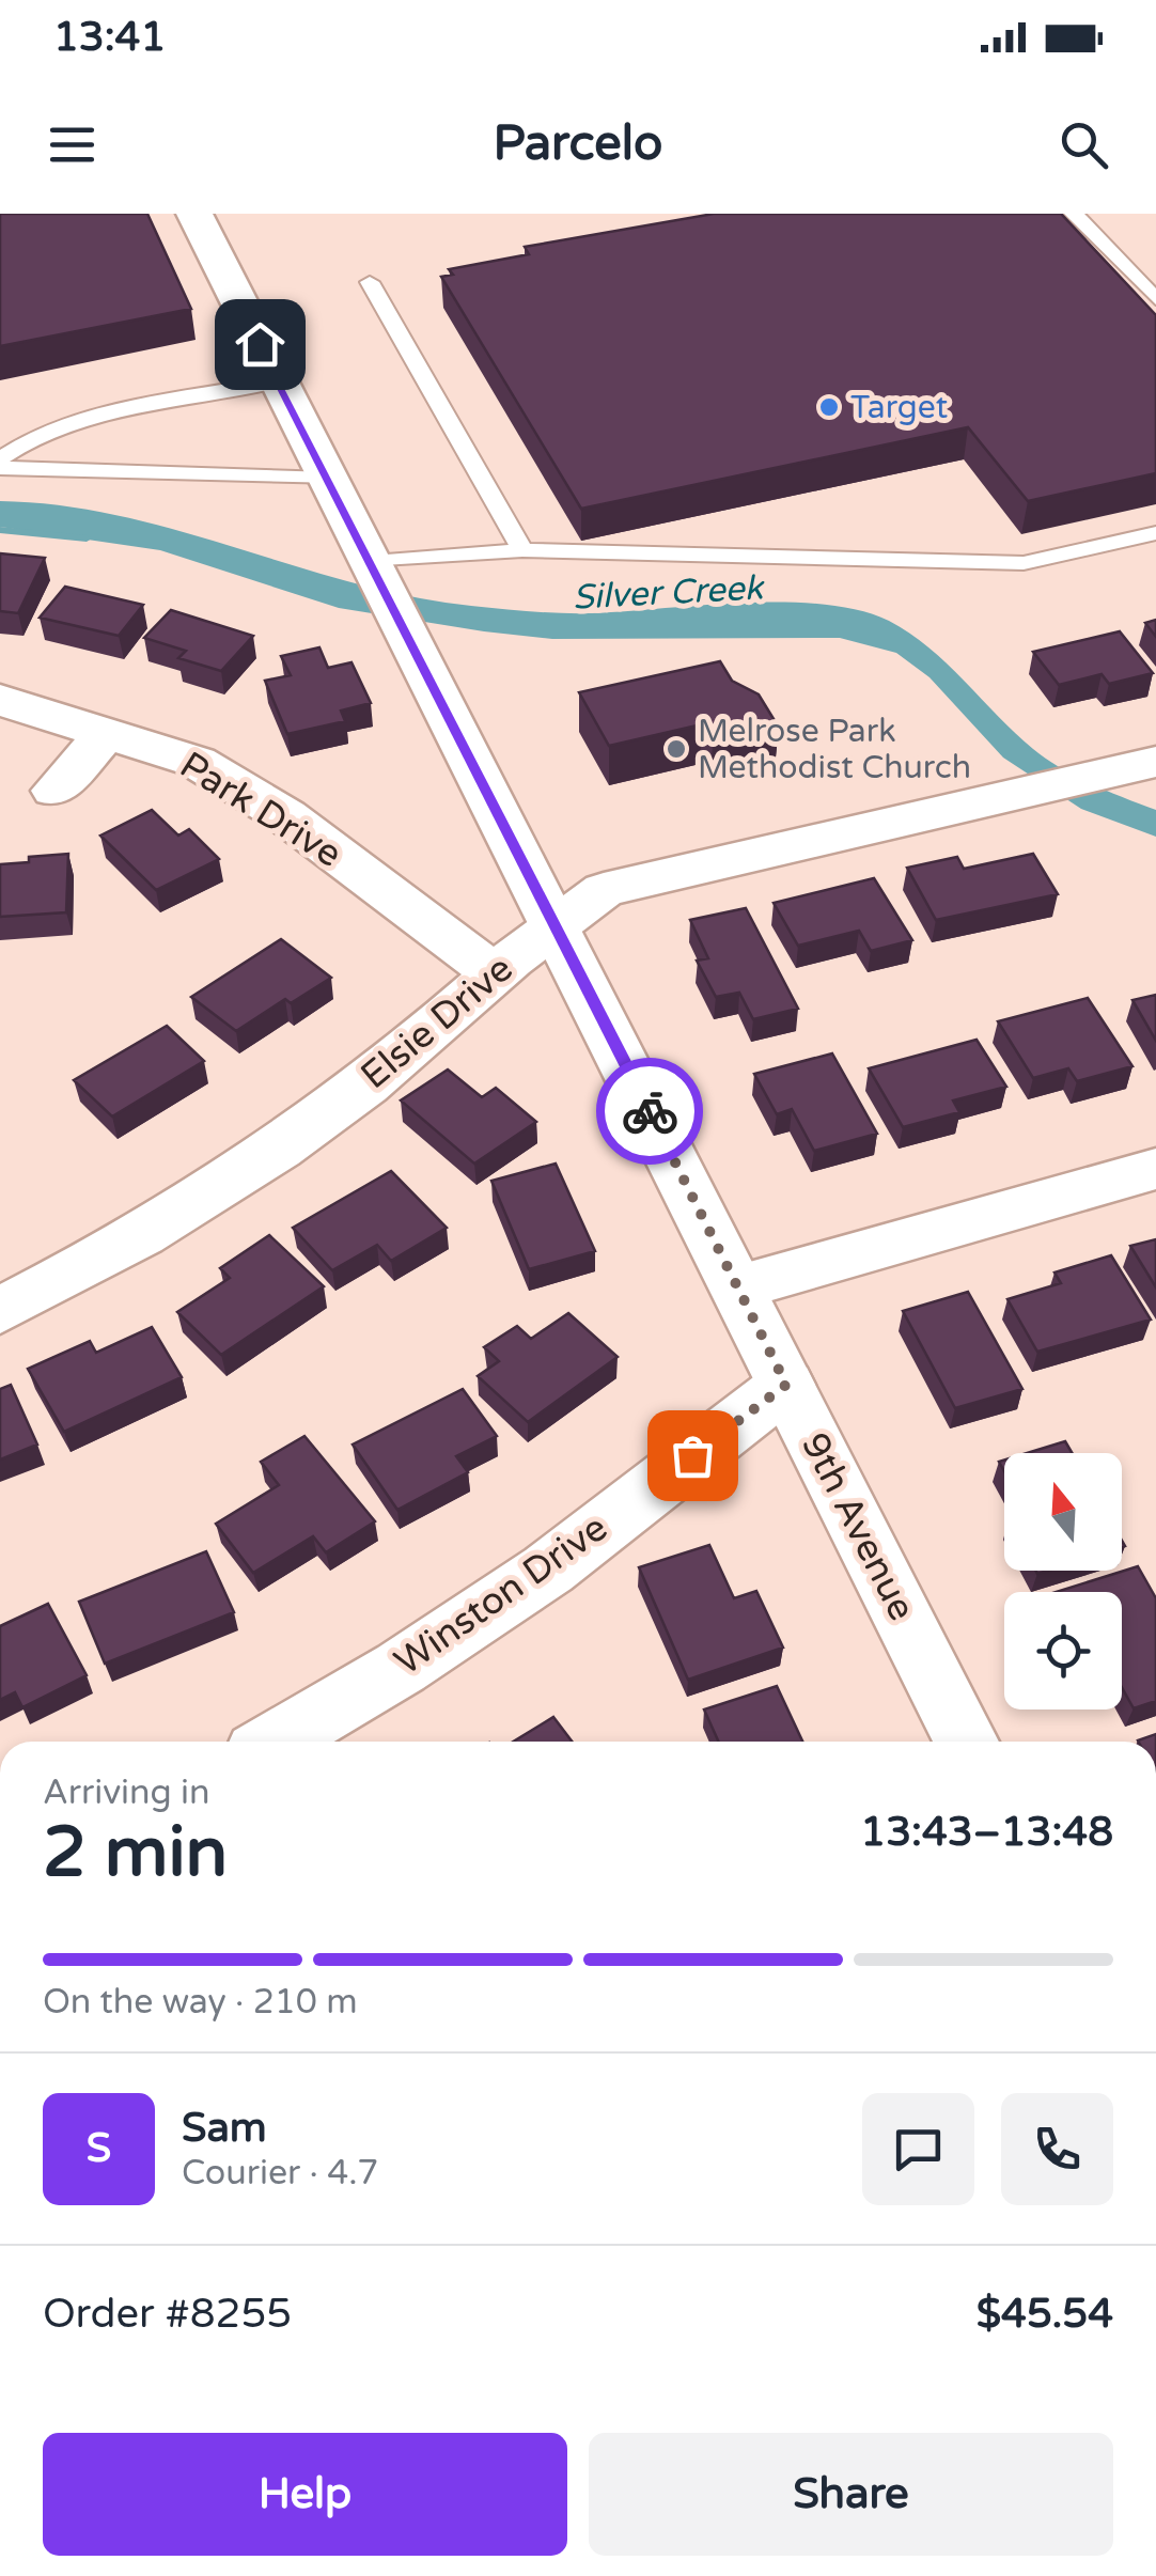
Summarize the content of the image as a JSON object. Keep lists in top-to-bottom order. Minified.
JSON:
{"streets":{"street":["Park Drive","Elsie Drive","9th Avenue","Winston Drive"]},"crossings":[["Park Drive","Elsie Drive"],["Elsie Drive","9th Avenue"],["9th Avenue","Winston Drive"]],"water":["Silver Creek"],"places":["Target","Melrose Park Methodist Church"],"north":"top","page":{"status":"13:41","header":"Parcelo","heading":["2 min","Arriving in","13:43–13:48"],"panel":["Sam","Courier · 4.7","Order #8255","$45.54"],"bar":"On the way · 210 m","round":"S","buttons":["Help","Share"]}}
